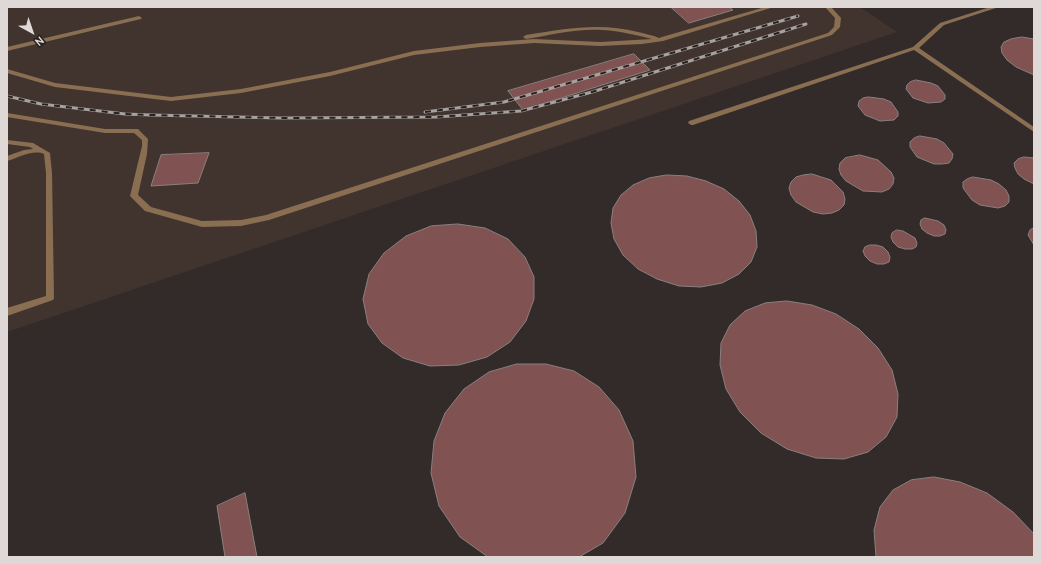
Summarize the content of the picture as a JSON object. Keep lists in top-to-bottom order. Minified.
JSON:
{"north":"bottom right"}
